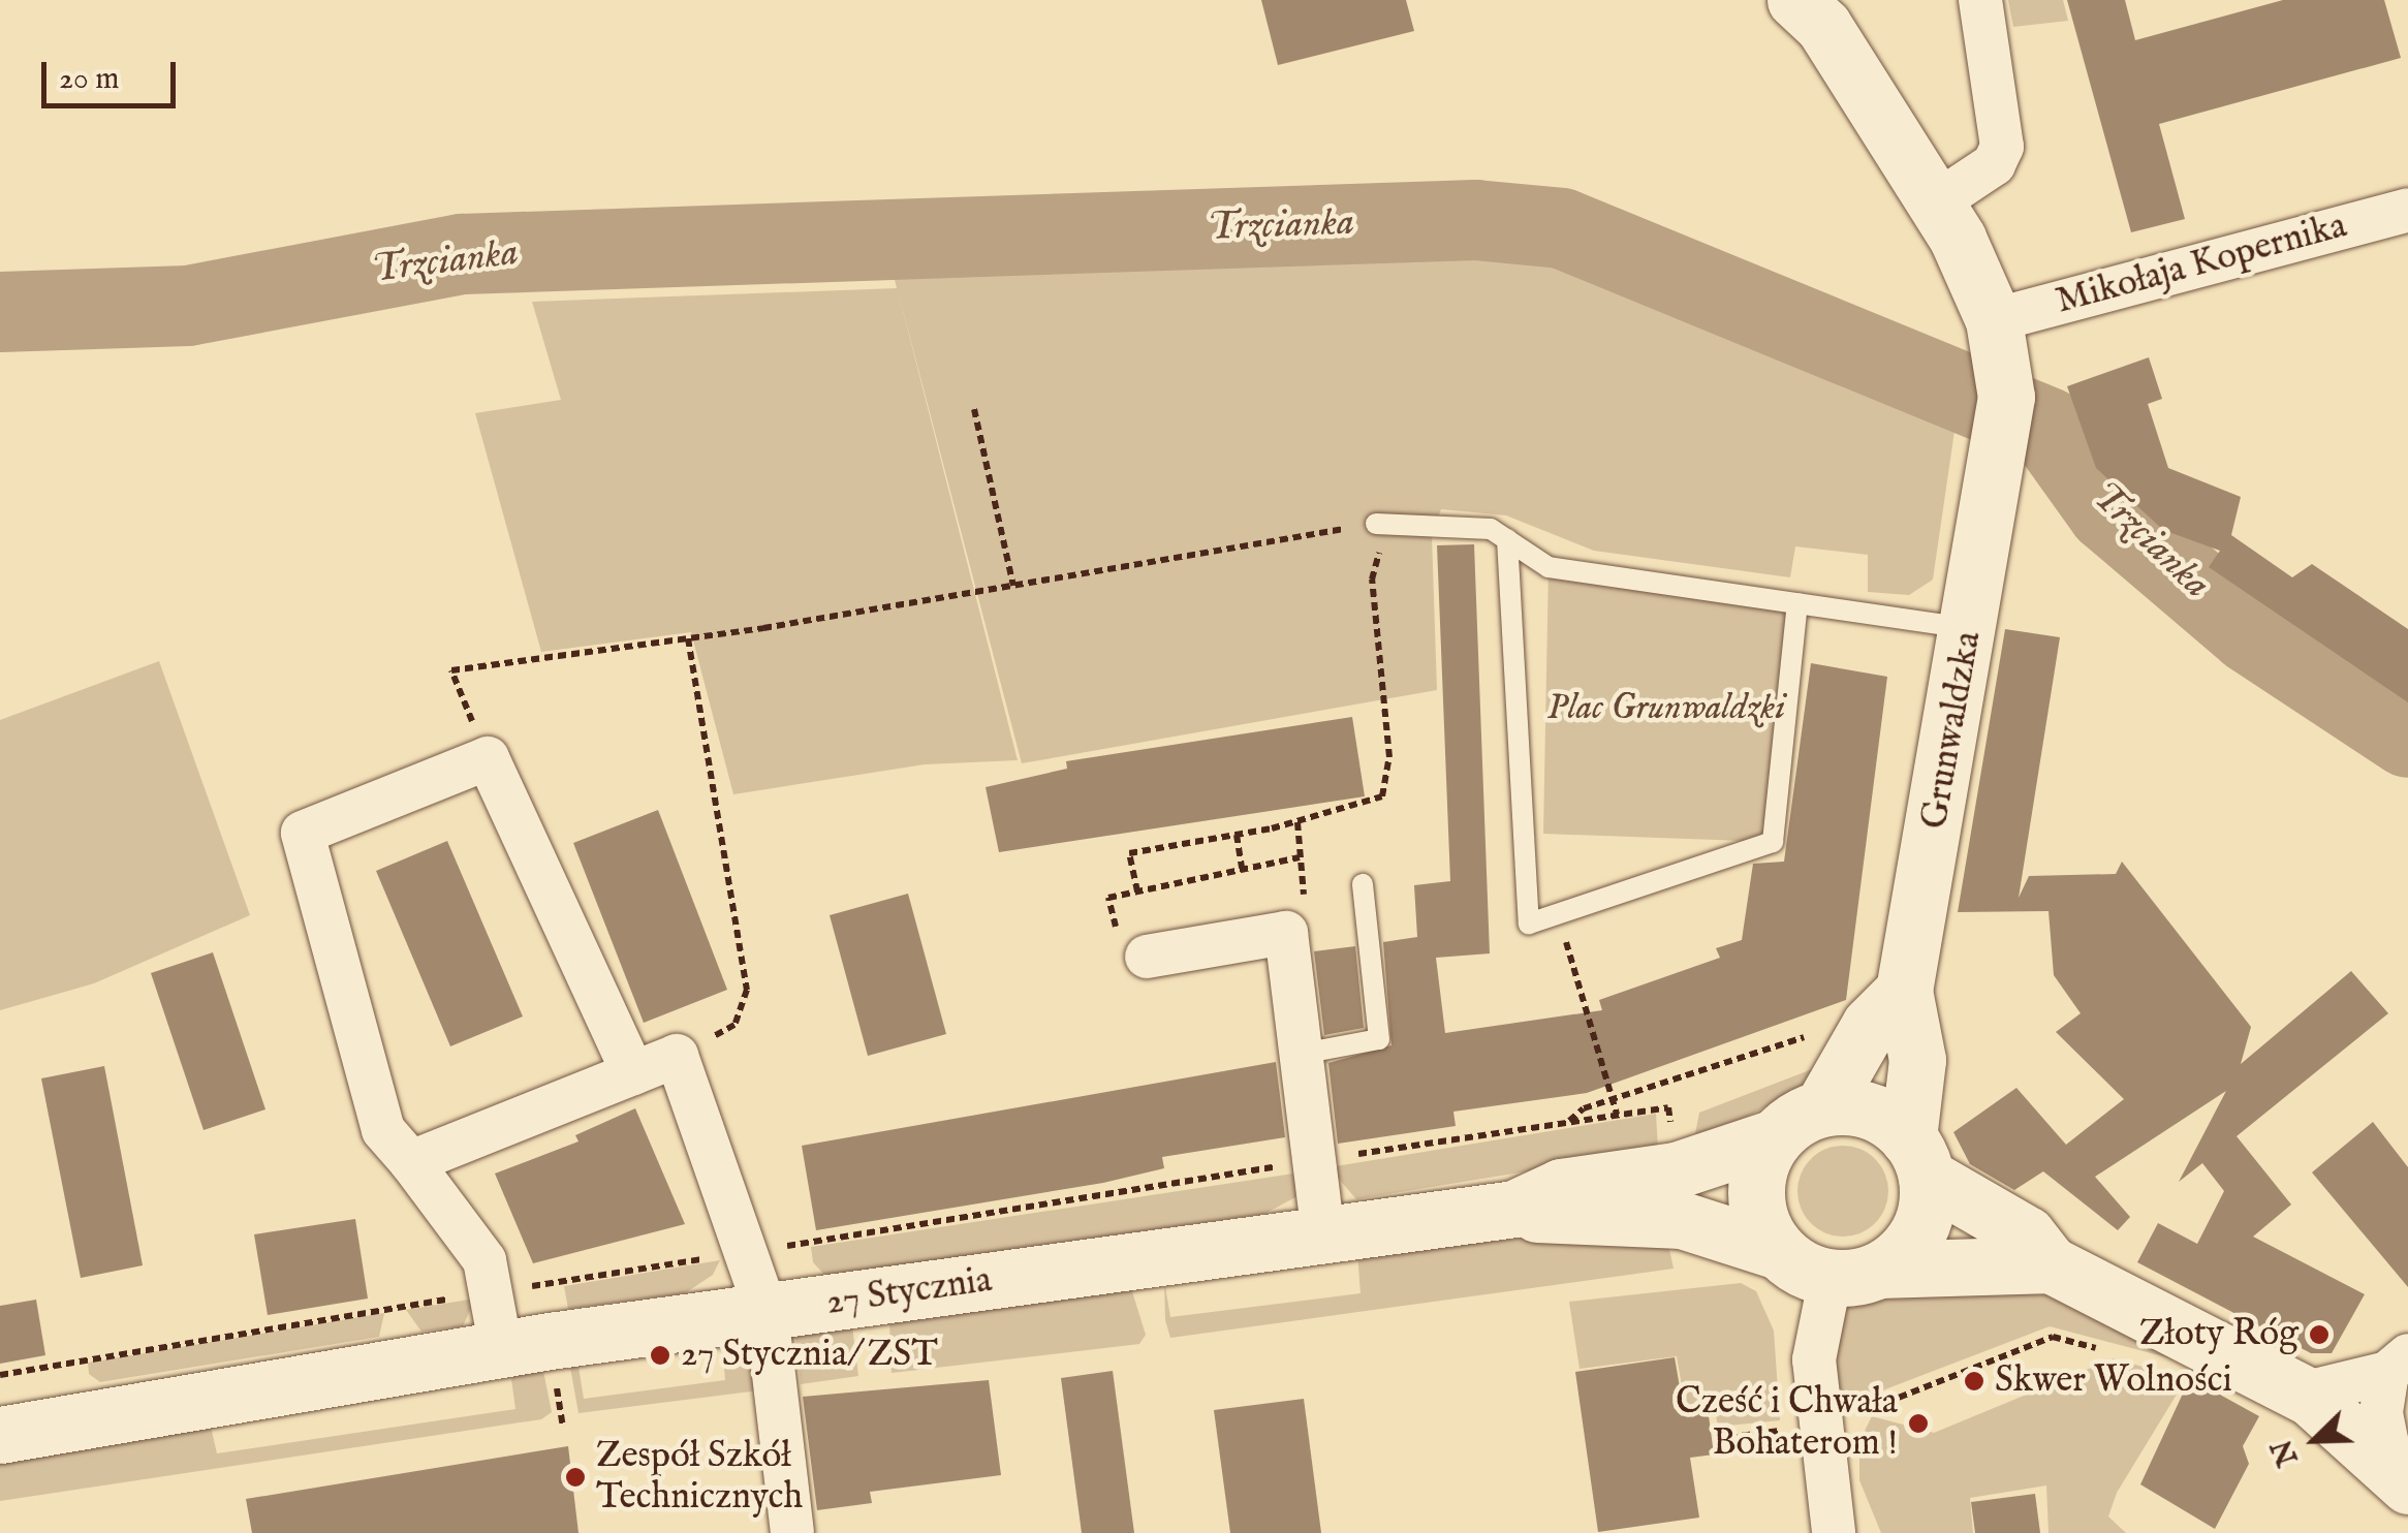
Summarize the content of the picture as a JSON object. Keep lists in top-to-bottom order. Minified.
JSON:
{"streets":{"main road":["Grunwaldzka","27 Stycznia"],"street":["Mikołaja Kopernika"]},"crossings":[["Mikołaja Kopernika","Grunwaldzka"],["Grunwaldzka","27 Stycznia"]],"water":["Trzcianka"],"parks":["Plac Grunwaldzki"],"places":["Złoty Róg","27 Stycznia/ ZST","Skwer Wolności","Cześć i Chwała Bohaterom !","Zespół Szkół Technicznych"],"scale_bar":"20 m","north":"bottom left"}
